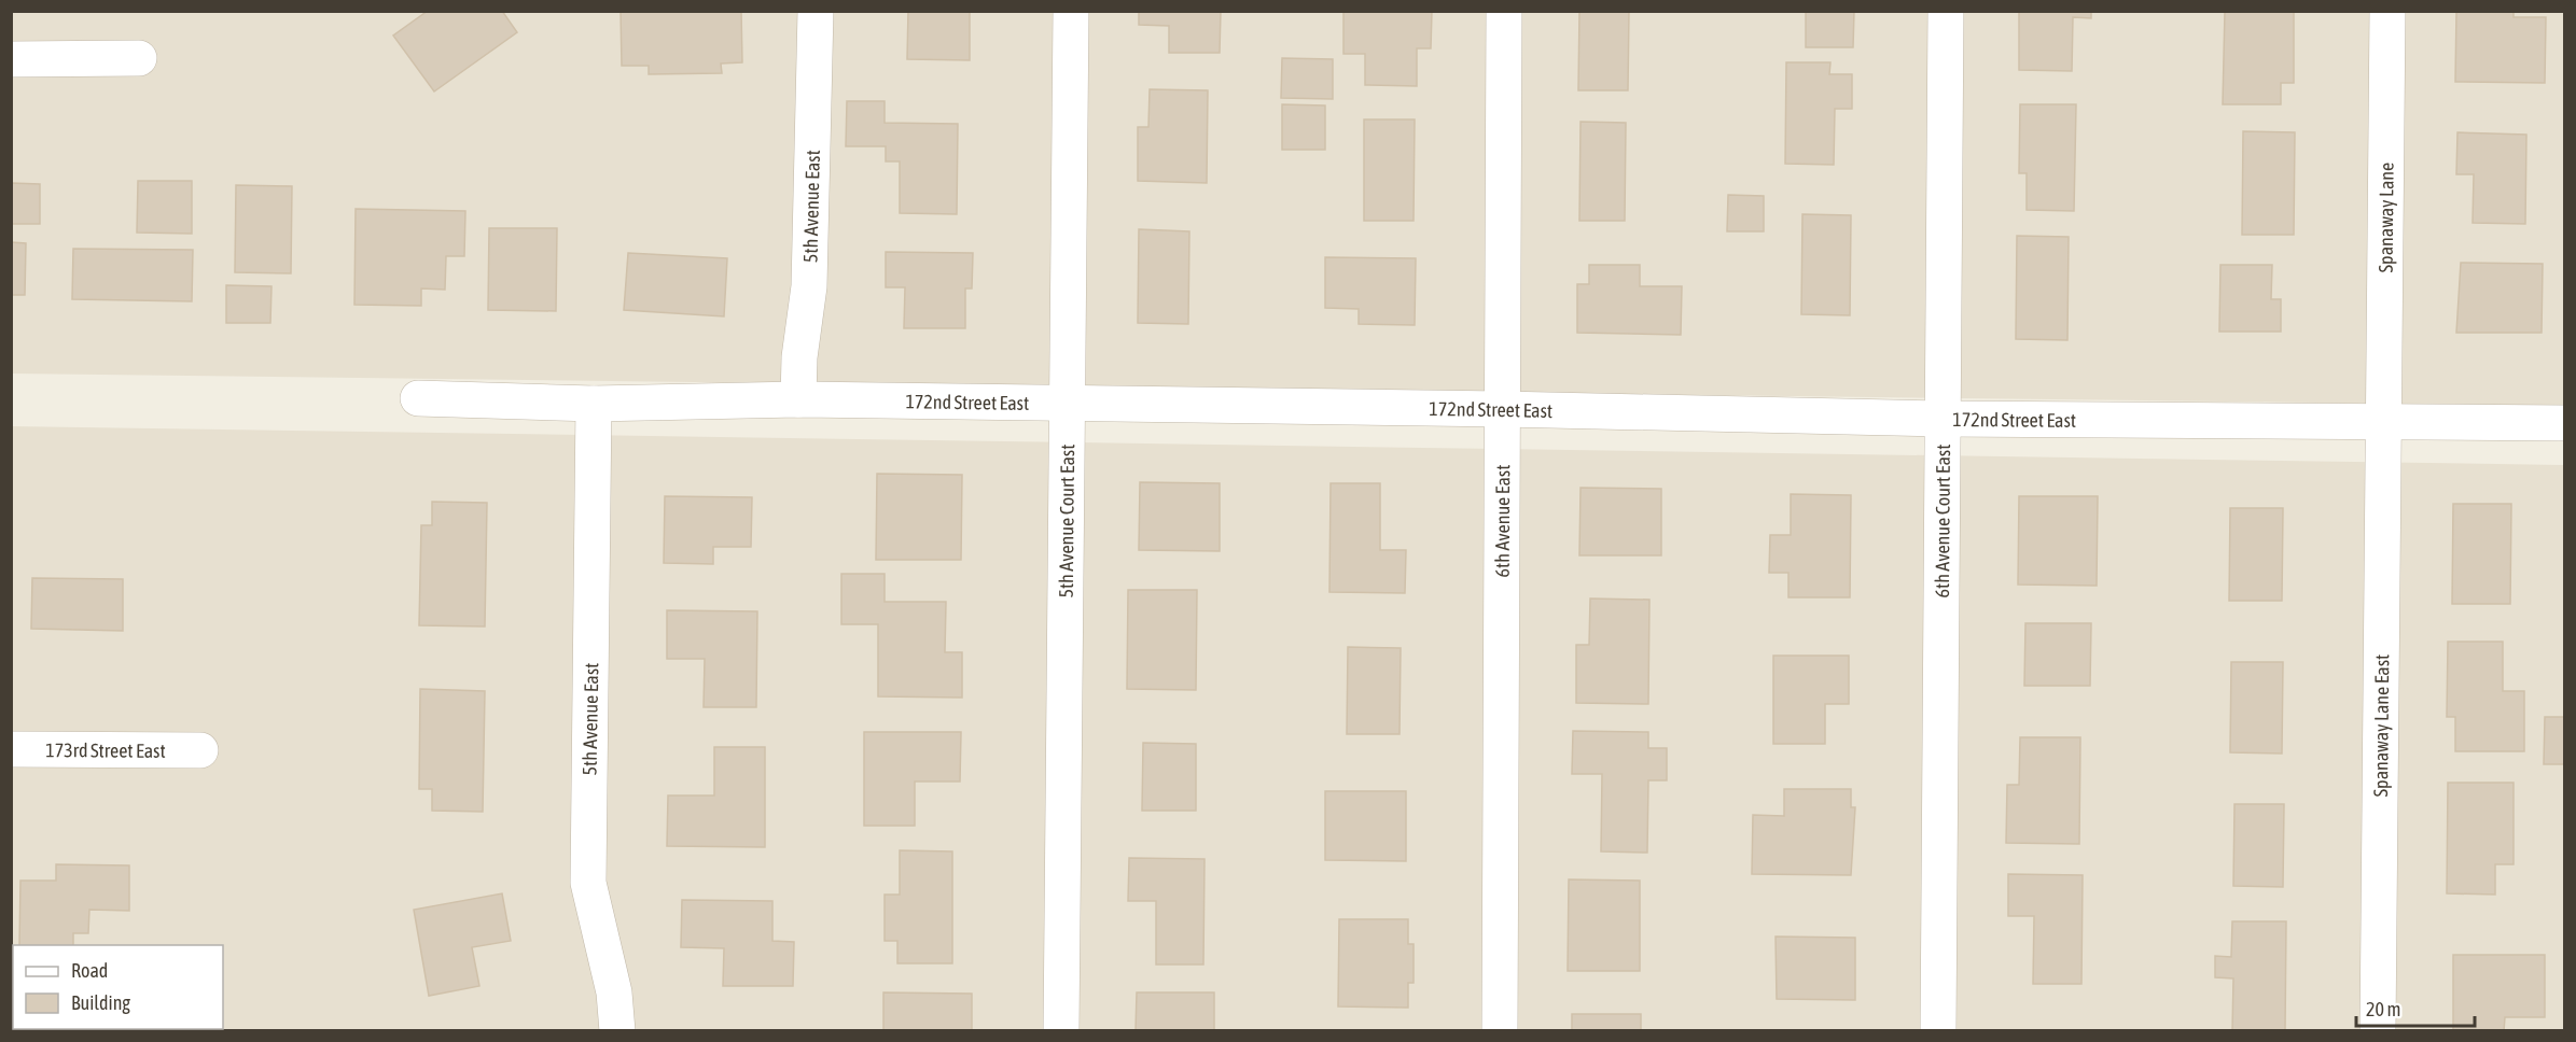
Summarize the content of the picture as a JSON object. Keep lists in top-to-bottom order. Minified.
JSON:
{"streets":{"street":["5th Avenue East","Spanaway Lane","172nd Street East","5th Avenue Court East","6th Avenue East","6th Avenue Court East","Spanaway Lane East","173rd Street East"]},"crossings":[["5th Avenue East","172nd Street East"],["Spanaway Lane","172nd Street East"],["Spanaway Lane","Spanaway Lane East"],["172nd Street East","5th Avenue Court East"],["172nd Street East","6th Avenue East"],["172nd Street East","6th Avenue Court East"],["172nd Street East","Spanaway Lane East"]],"legend":["Road","Building"],"scale_bar":"20 m"}
